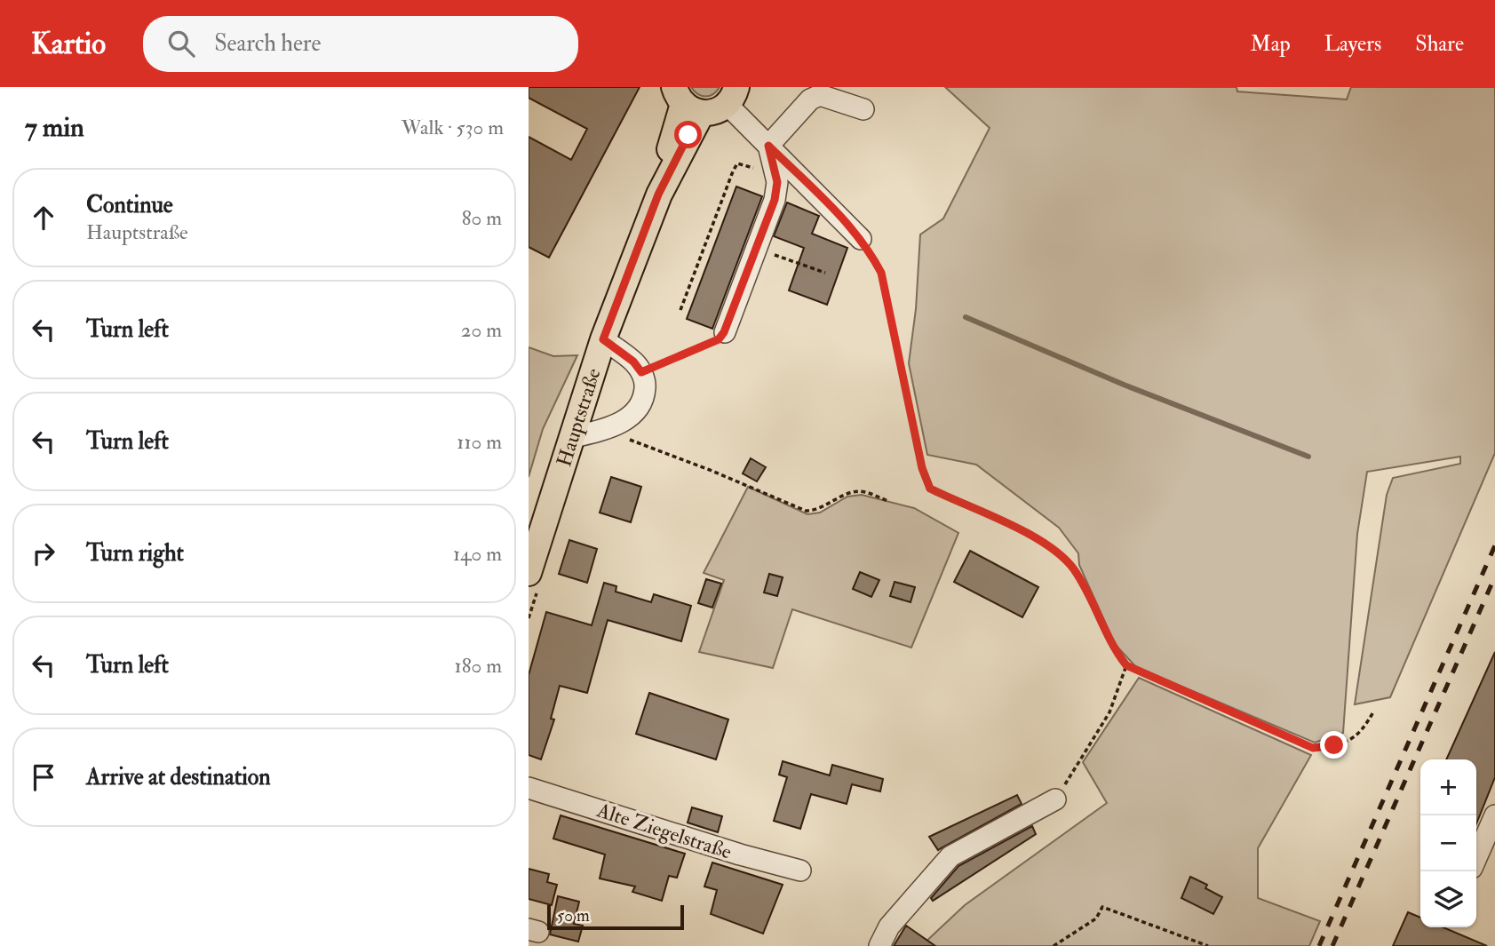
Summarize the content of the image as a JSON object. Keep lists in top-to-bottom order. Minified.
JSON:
{"streets":{"main road":["Hauptstraße"],"street":["Alte Ziegelstraße"]},"scale_bar":"50 m","page":{"header":"Kartio","search":"Search here","nav":["Map","Layers","Share"],"heading":["7 min","Walk · 530 m"],"list":[["Continue","Hauptstraße","80 m"],["Turn left","20 m"],["Turn left","110 m"],["Turn right","140 m"],["Turn left","180 m"],"Arrive at destination"],"map_buttons":["+","−"],"scale":"50 m"}}
